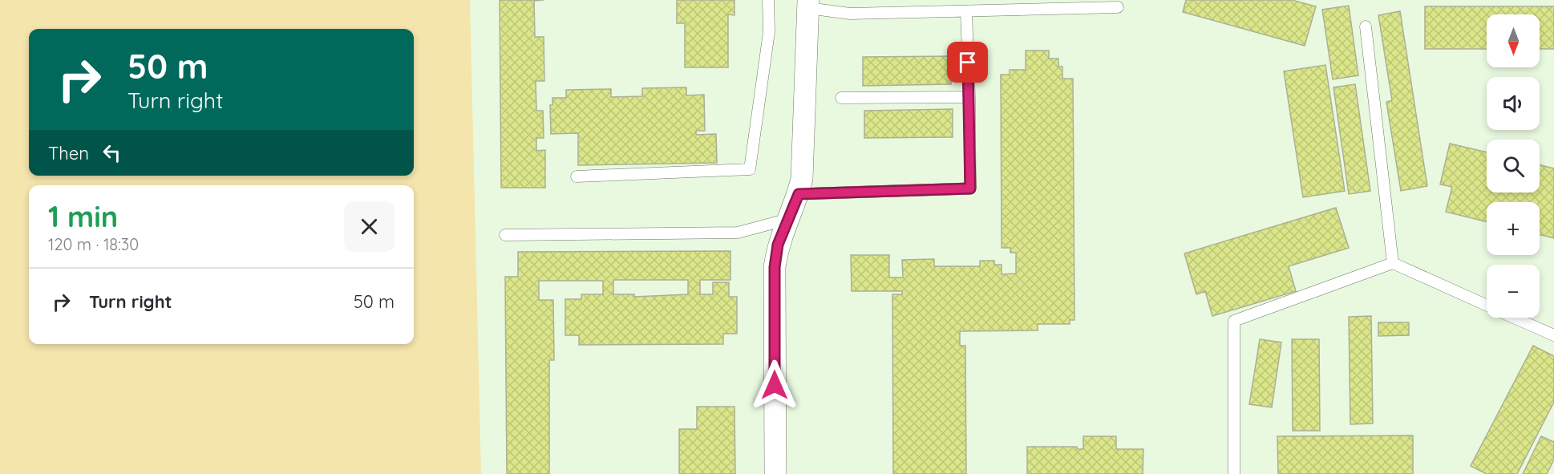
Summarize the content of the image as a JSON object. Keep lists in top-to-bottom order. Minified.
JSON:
{"north":"bottom","page":{"map_buttons":["+","−"],"turn":["50 m","Turn right"],"then":"Then","heading":["1 min","120 m · 18:30"],"list":[{"name":"Turn right","value":"50 m"}]}}
